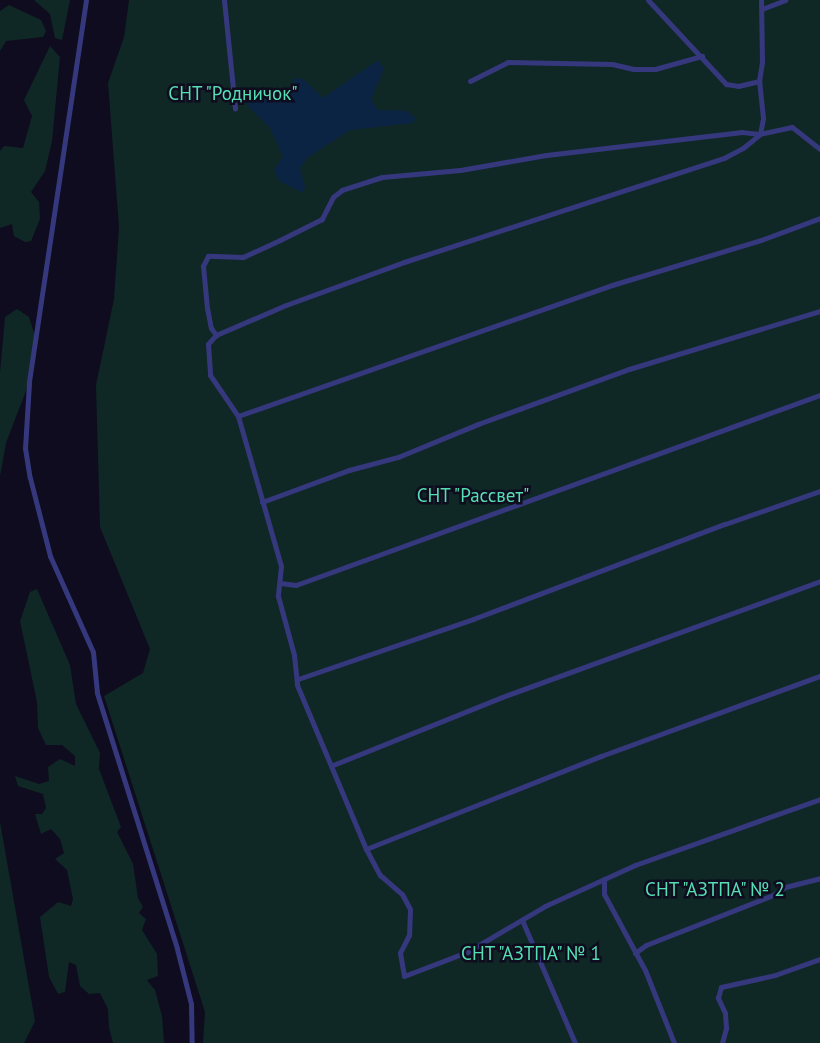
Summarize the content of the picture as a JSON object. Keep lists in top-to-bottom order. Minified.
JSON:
{"parks":["СНТ \"Родничок\"","СНТ \"Рассвет\"","СНТ \"АЗТПА\" № 2","СНТ \"АЗТПА\" № 1"]}
